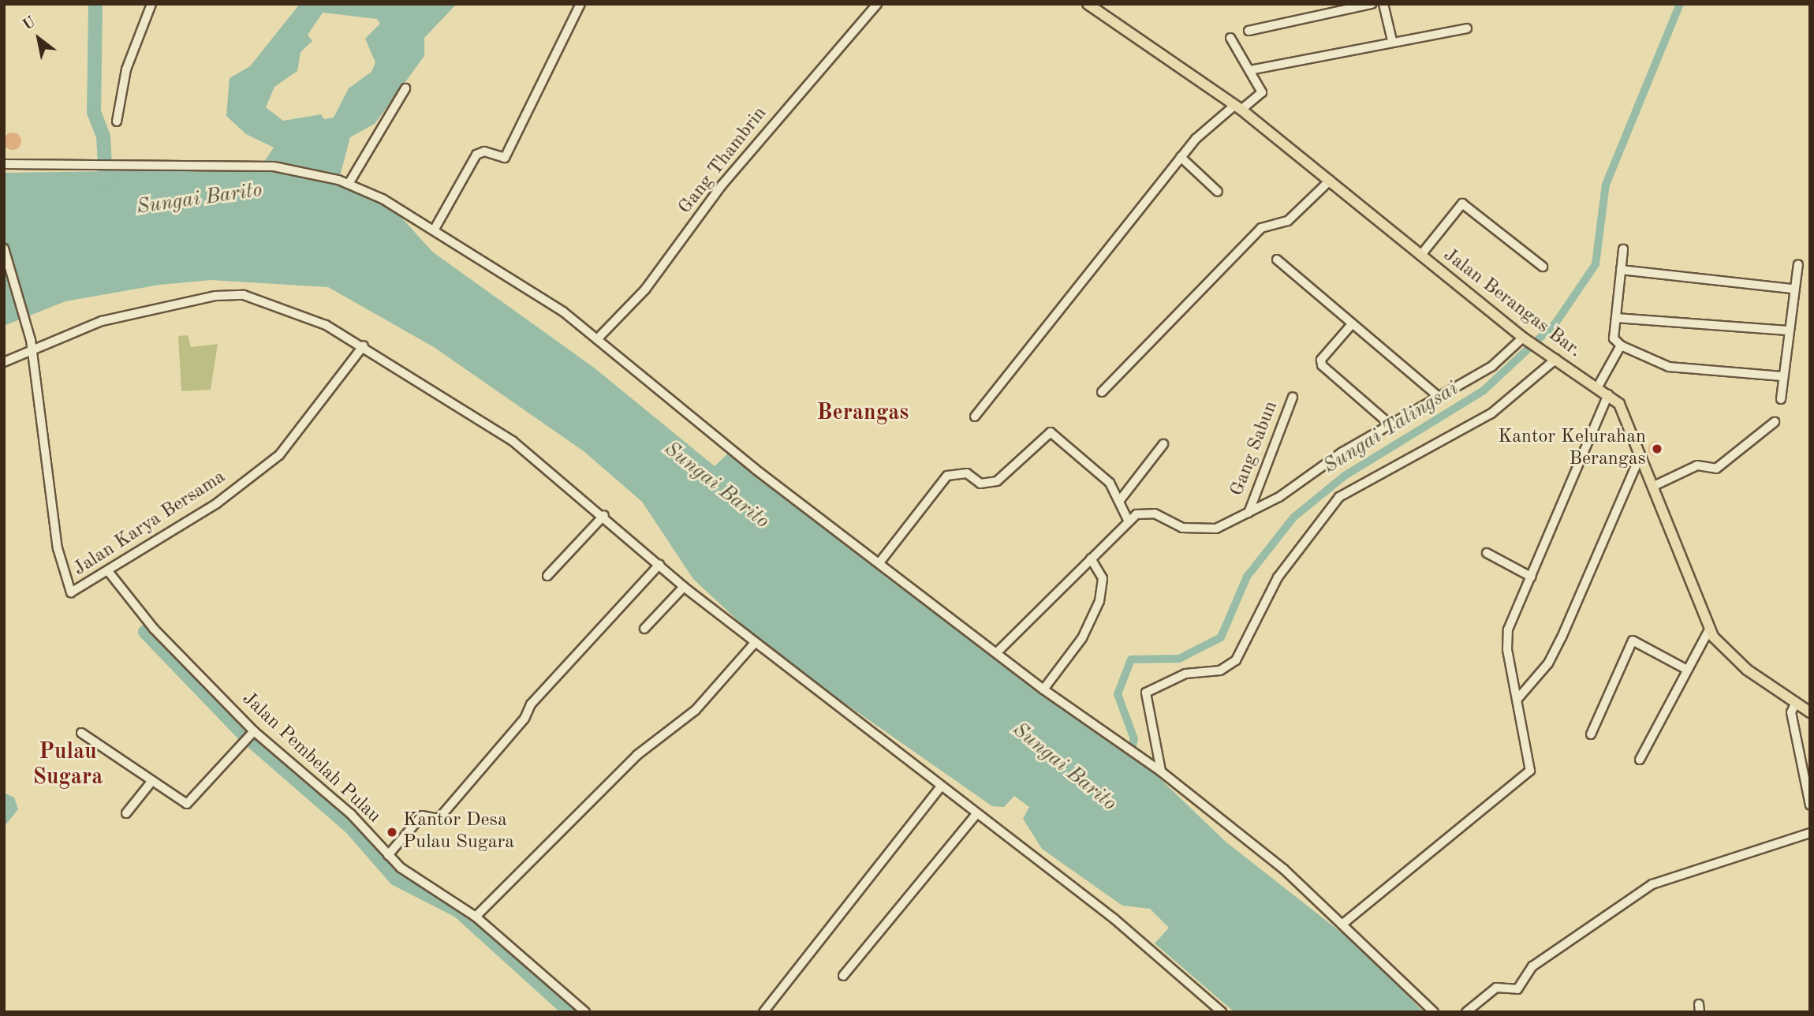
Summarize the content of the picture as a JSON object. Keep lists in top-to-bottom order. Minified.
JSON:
{"streets":{"main road":["Jalan Berangas Bar."],"street":["Gang Thambrin","Gang Sabun","Jalan Karya Bersama","Jalan Pembelah Pulau"]},"crossings":[["Jalan Karya Bersama","Jalan Pembelah Pulau"]],"districts":["Berangas","Pulau Sugara"],"water":["Sungai Barito","Sungai Talingsai"],"places":["Kantor Kelurahan Berangas","Kantor Desa Pulau Sugara"],"north":"top left"}
